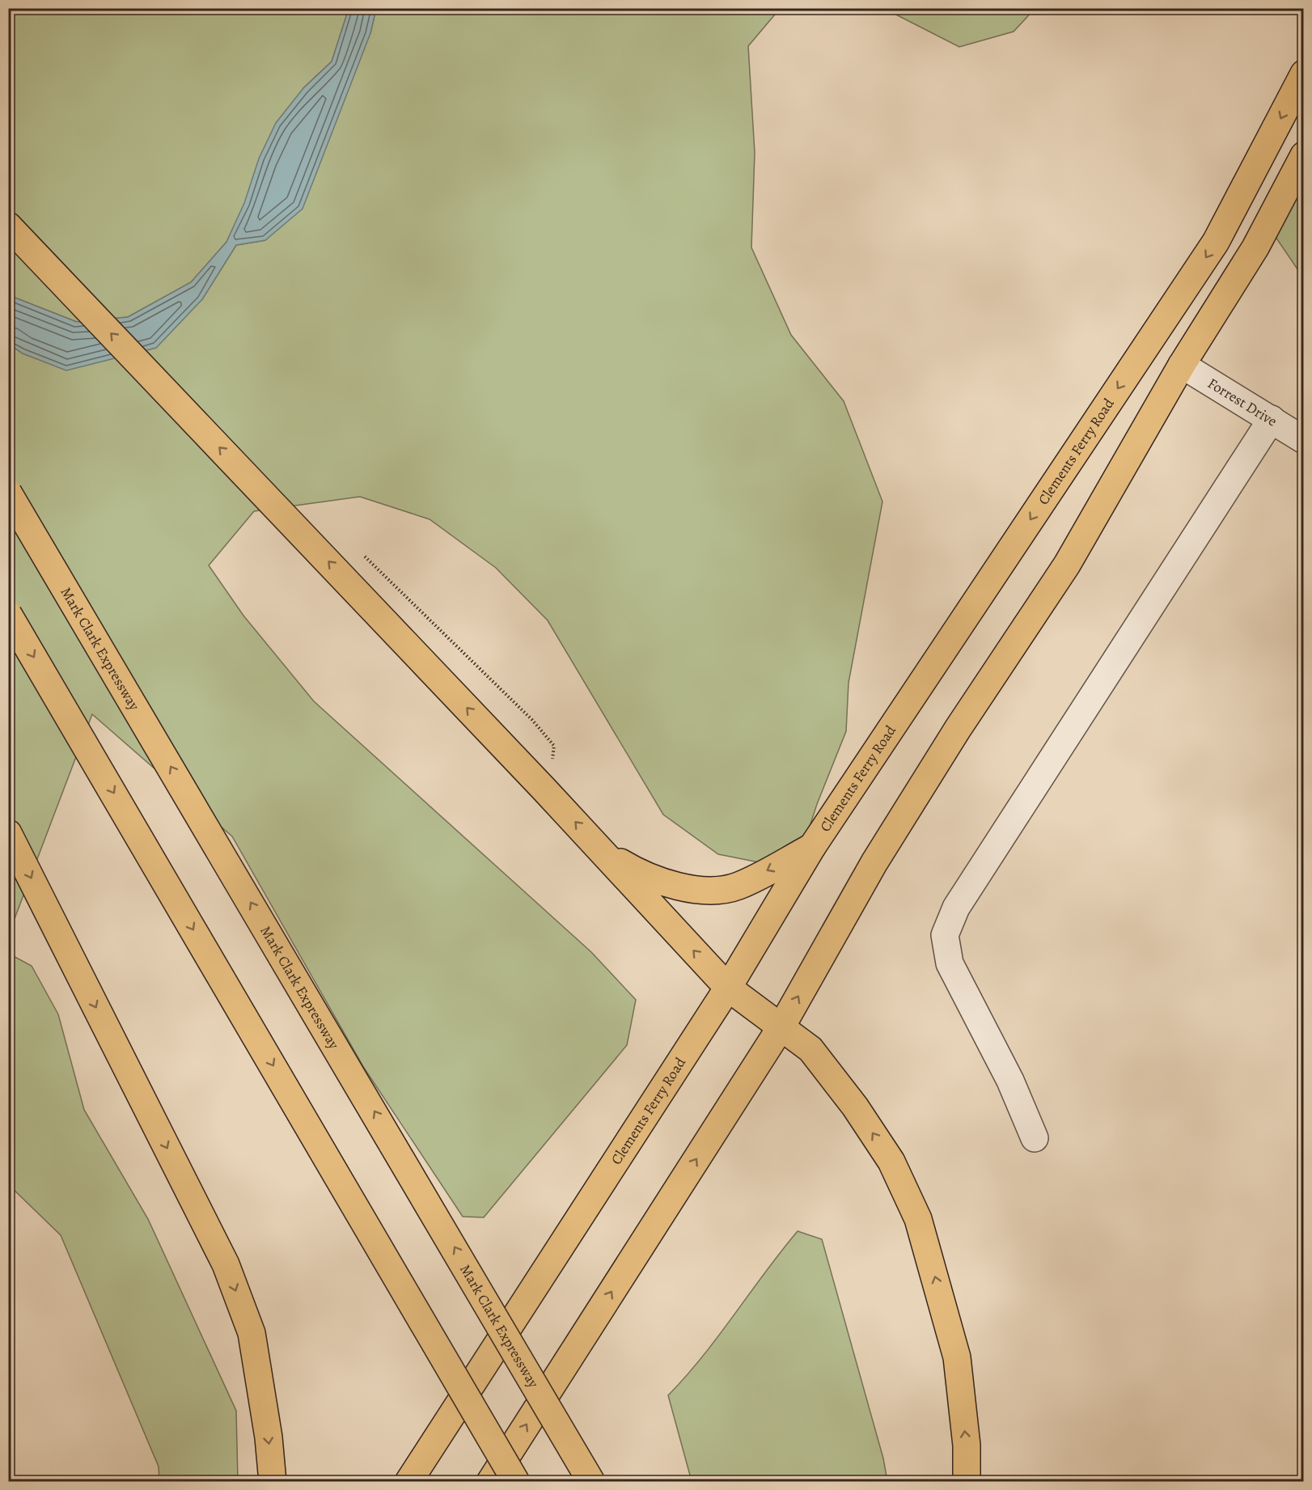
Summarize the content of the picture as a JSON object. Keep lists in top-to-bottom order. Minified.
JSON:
{"streets":{"main road":["Clements Ferry Road","Mark Clark Expressway"],"street":["Forrest Drive"]}}
